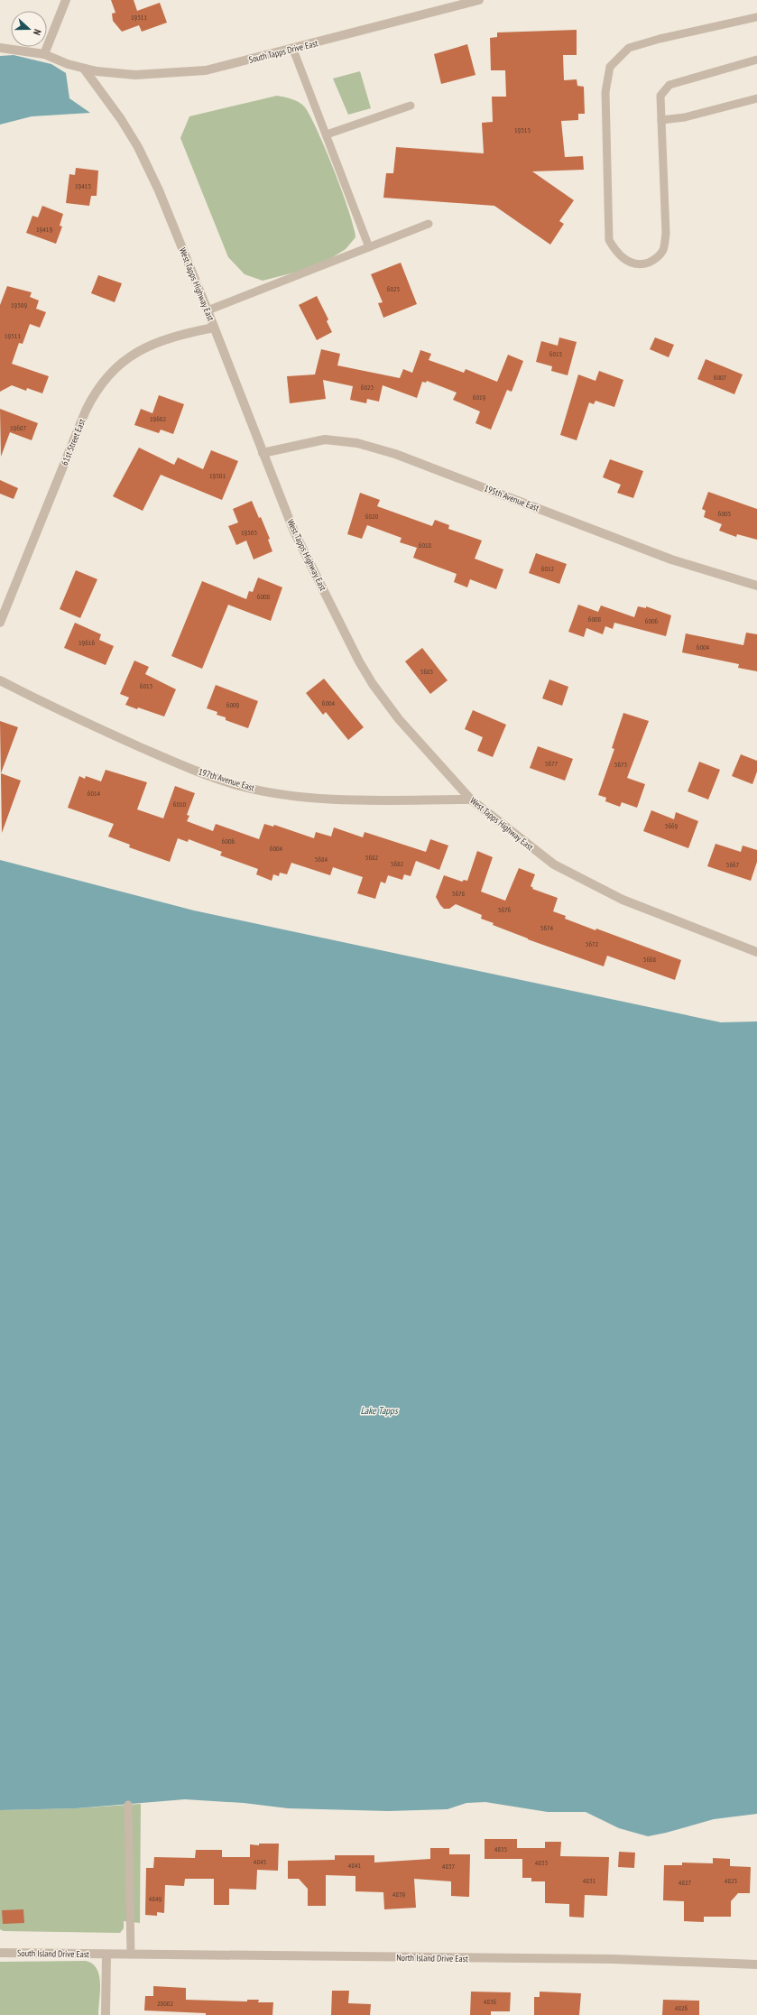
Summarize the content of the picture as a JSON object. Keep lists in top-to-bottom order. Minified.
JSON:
{"streets":{"street":["South Tapps Drive East","West Tapps Highway East","61st Street East","195th Avenue East","197th Avenue East","South Island Drive East","North Island Drive East"]},"crossings":[["South Tapps Drive East","West Tapps Highway East"],["West Tapps Highway East","61st Street East"],["West Tapps Highway East","195th Avenue East"],["West Tapps Highway East","197th Avenue East"],["South Island Drive East","North Island Drive East"]],"water":["Lake Tapps"],"house_numbers":["19511","19515","19415","19419","6025","19509","19511","6015","6007","6023","6019","19602","19607","19501","6005","6020","19505","6018","6012","6008","6008","6006","19616","6004","5685","6013","6004","6009","5677","5673","6014","6010","5669","6006","6004","5682","5684","5682","5667","5678","5676","5674","5672","5668","4835","4845","4833","4841","4837","4831","4825","4827","4839","4849","4836","20002","4826"],"north":"right"}
